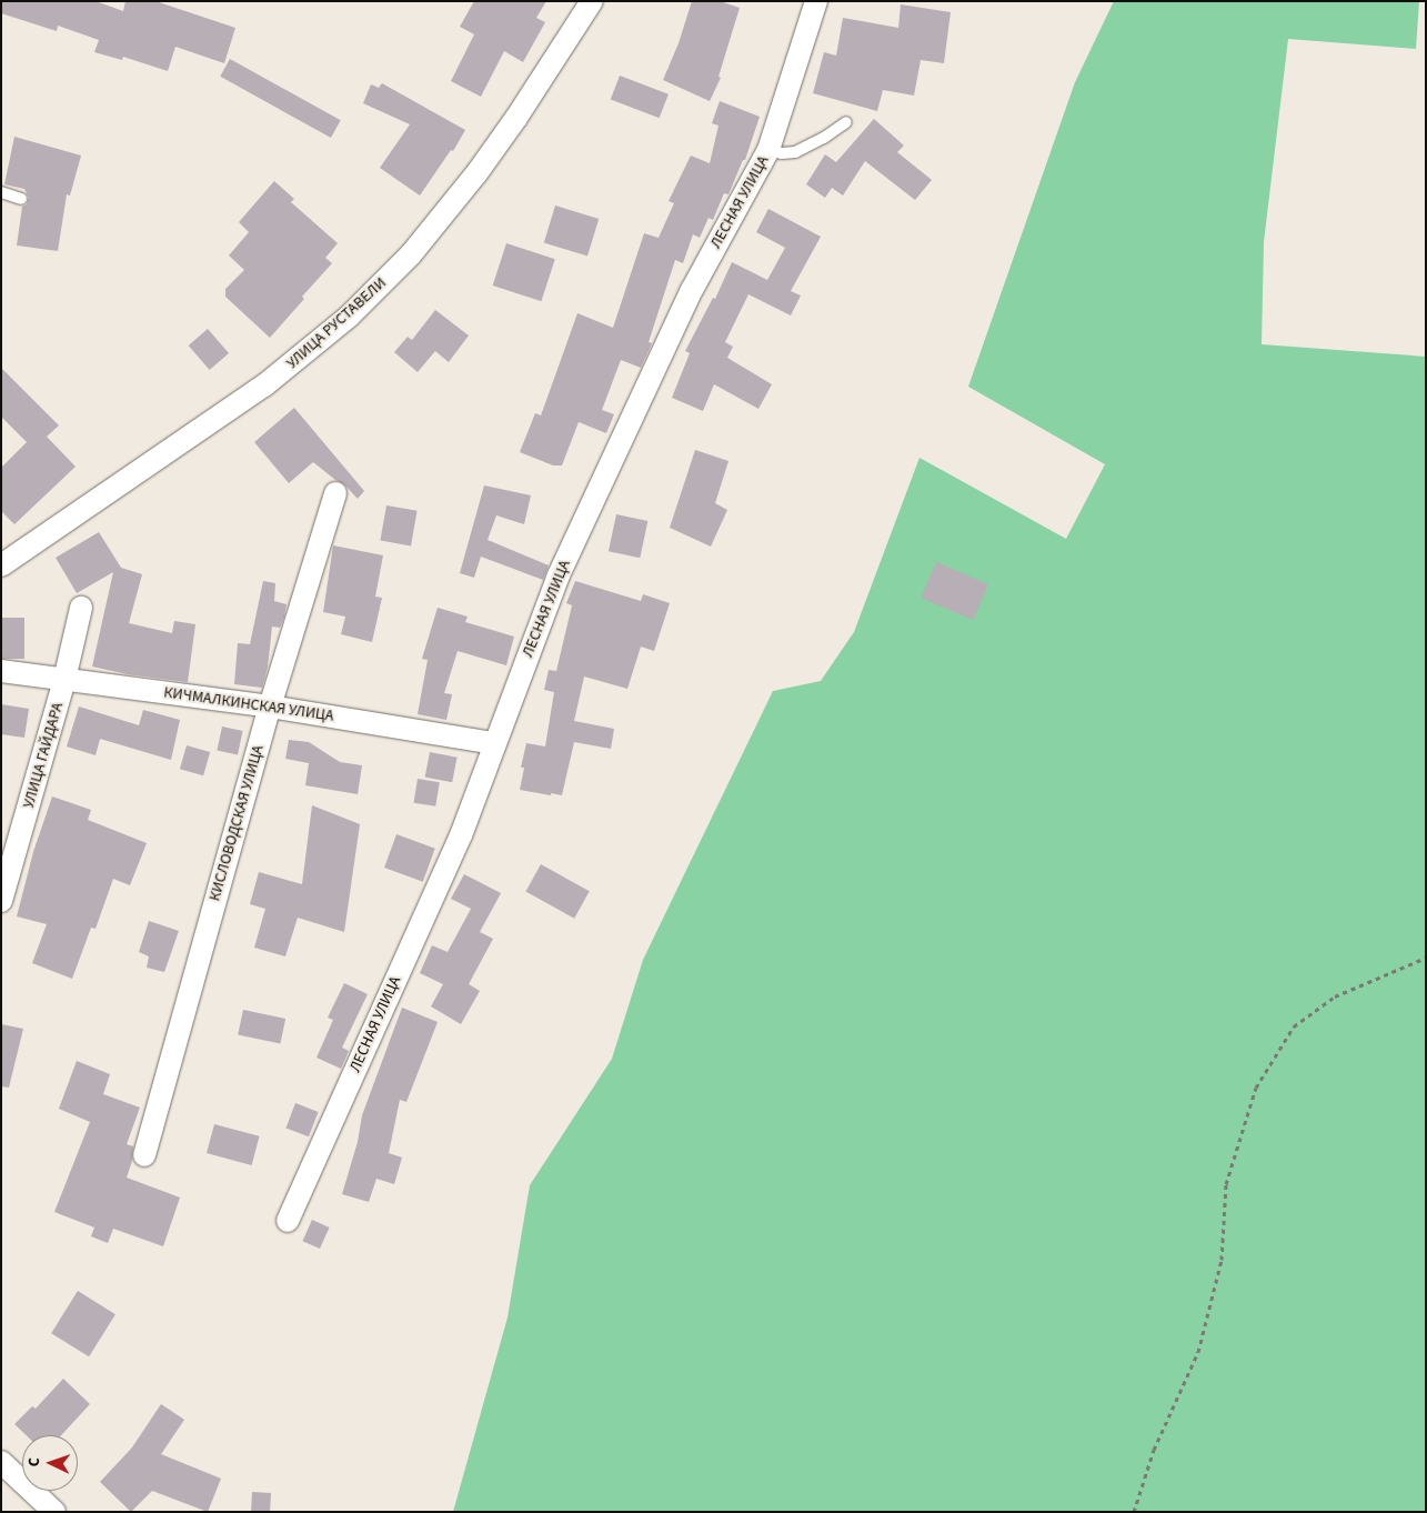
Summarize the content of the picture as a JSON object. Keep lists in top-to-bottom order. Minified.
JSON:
{"streets":{"street":["ЛЕСНАЯ УЛИЦА","УЛИЦА РУСТАВЕЛИ","КИЧМАЛКИНСКАЯ УЛИЦА","УЛИЦА ГАЙДАРА","КИСЛОВОДСКАЯ УЛИЦА"]},"crossings":[["ЛЕСНАЯ УЛИЦА","КИЧМАЛКИНСКАЯ УЛИЦА"],["КИЧМАЛКИНСКАЯ УЛИЦА","УЛИЦА ГАЙДАРА"],["КИЧМАЛКИНСКАЯ УЛИЦА","КИСЛОВОДСКАЯ УЛИЦА"]],"north":"left"}
